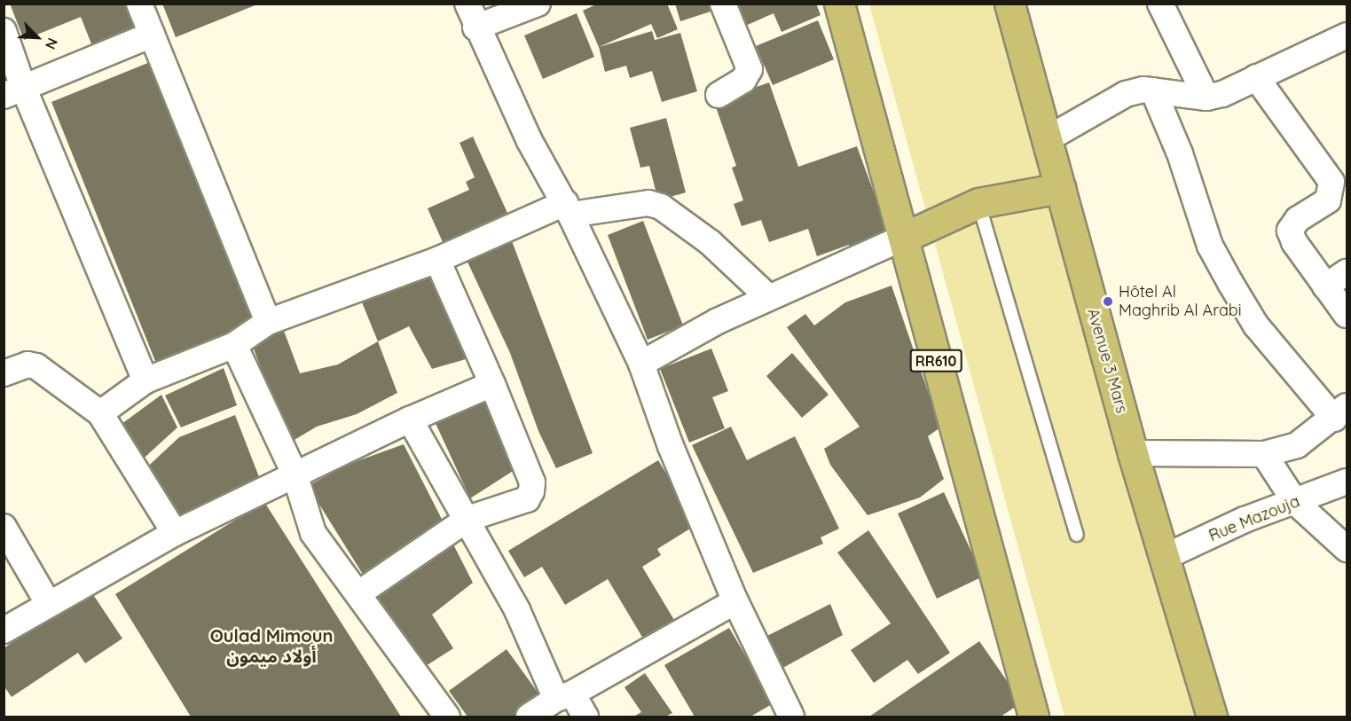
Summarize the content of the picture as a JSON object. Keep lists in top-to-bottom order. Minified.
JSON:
{"streets":{"main road":["RR610","Avenue 3 Mars"],"street":["Rue Mazouja"]},"crossings":[["Avenue 3 Mars","Rue Mazouja"]],"districts":["Oulad Mimoun أولاد ميمون"],"places":["Hôtel Al Maghrib Al Arabi"],"north":"bottom right"}
